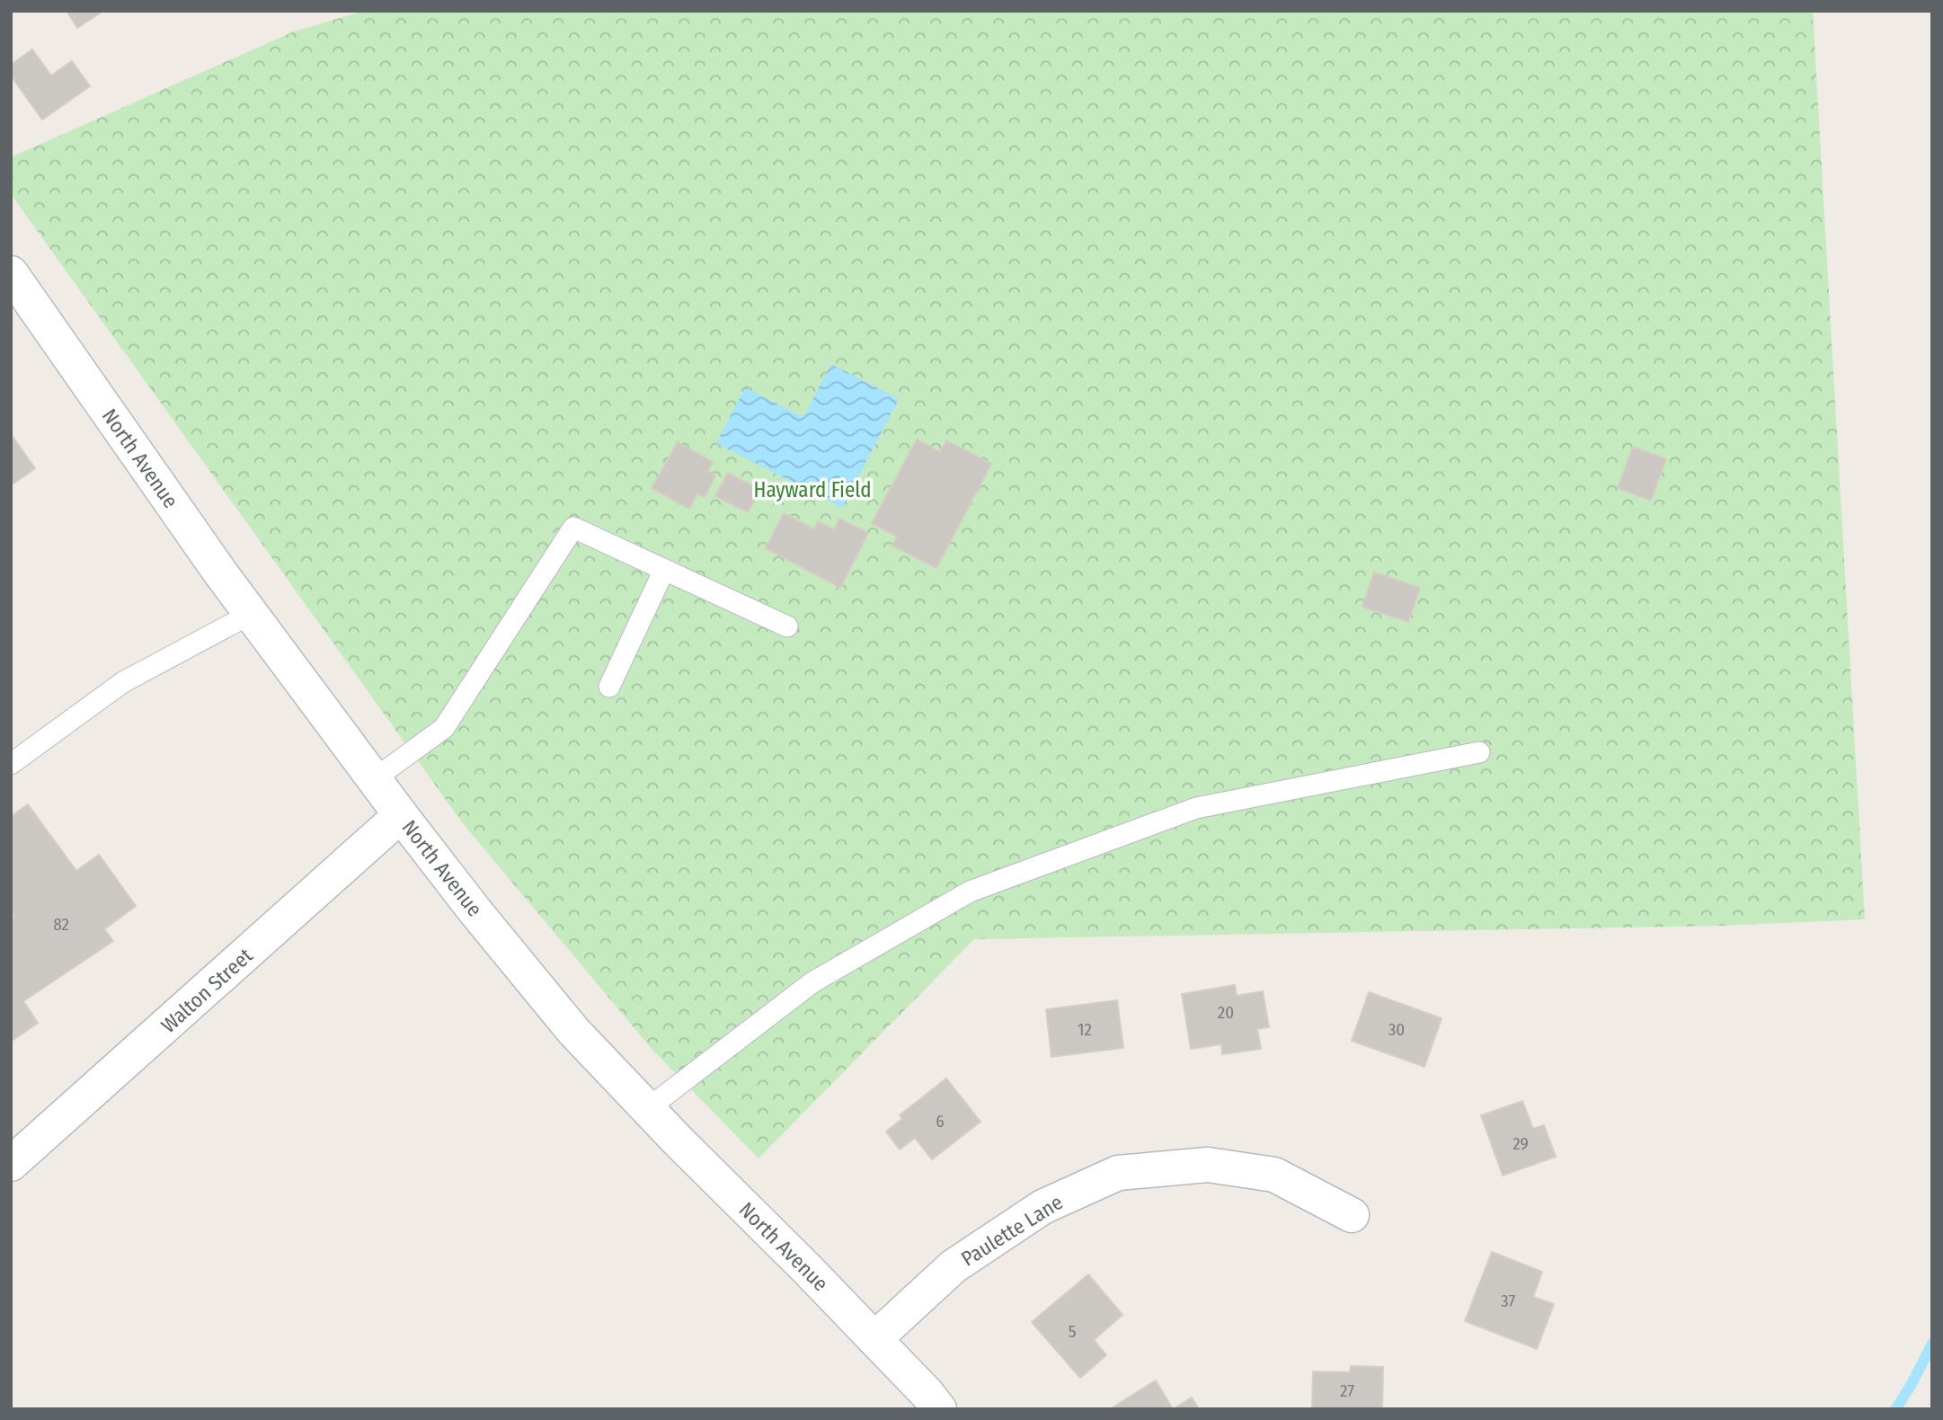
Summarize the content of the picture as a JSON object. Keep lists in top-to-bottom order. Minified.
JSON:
{"streets":{"main road":["North Avenue","Walton Street","Paulette Lane"]},"crossings":[["North Avenue","Walton Street"],["North Avenue","Paulette Lane"]],"parks":["Hayward Field"],"house_numbers":["82","20","12","30","6","29","37","5","27"]}
